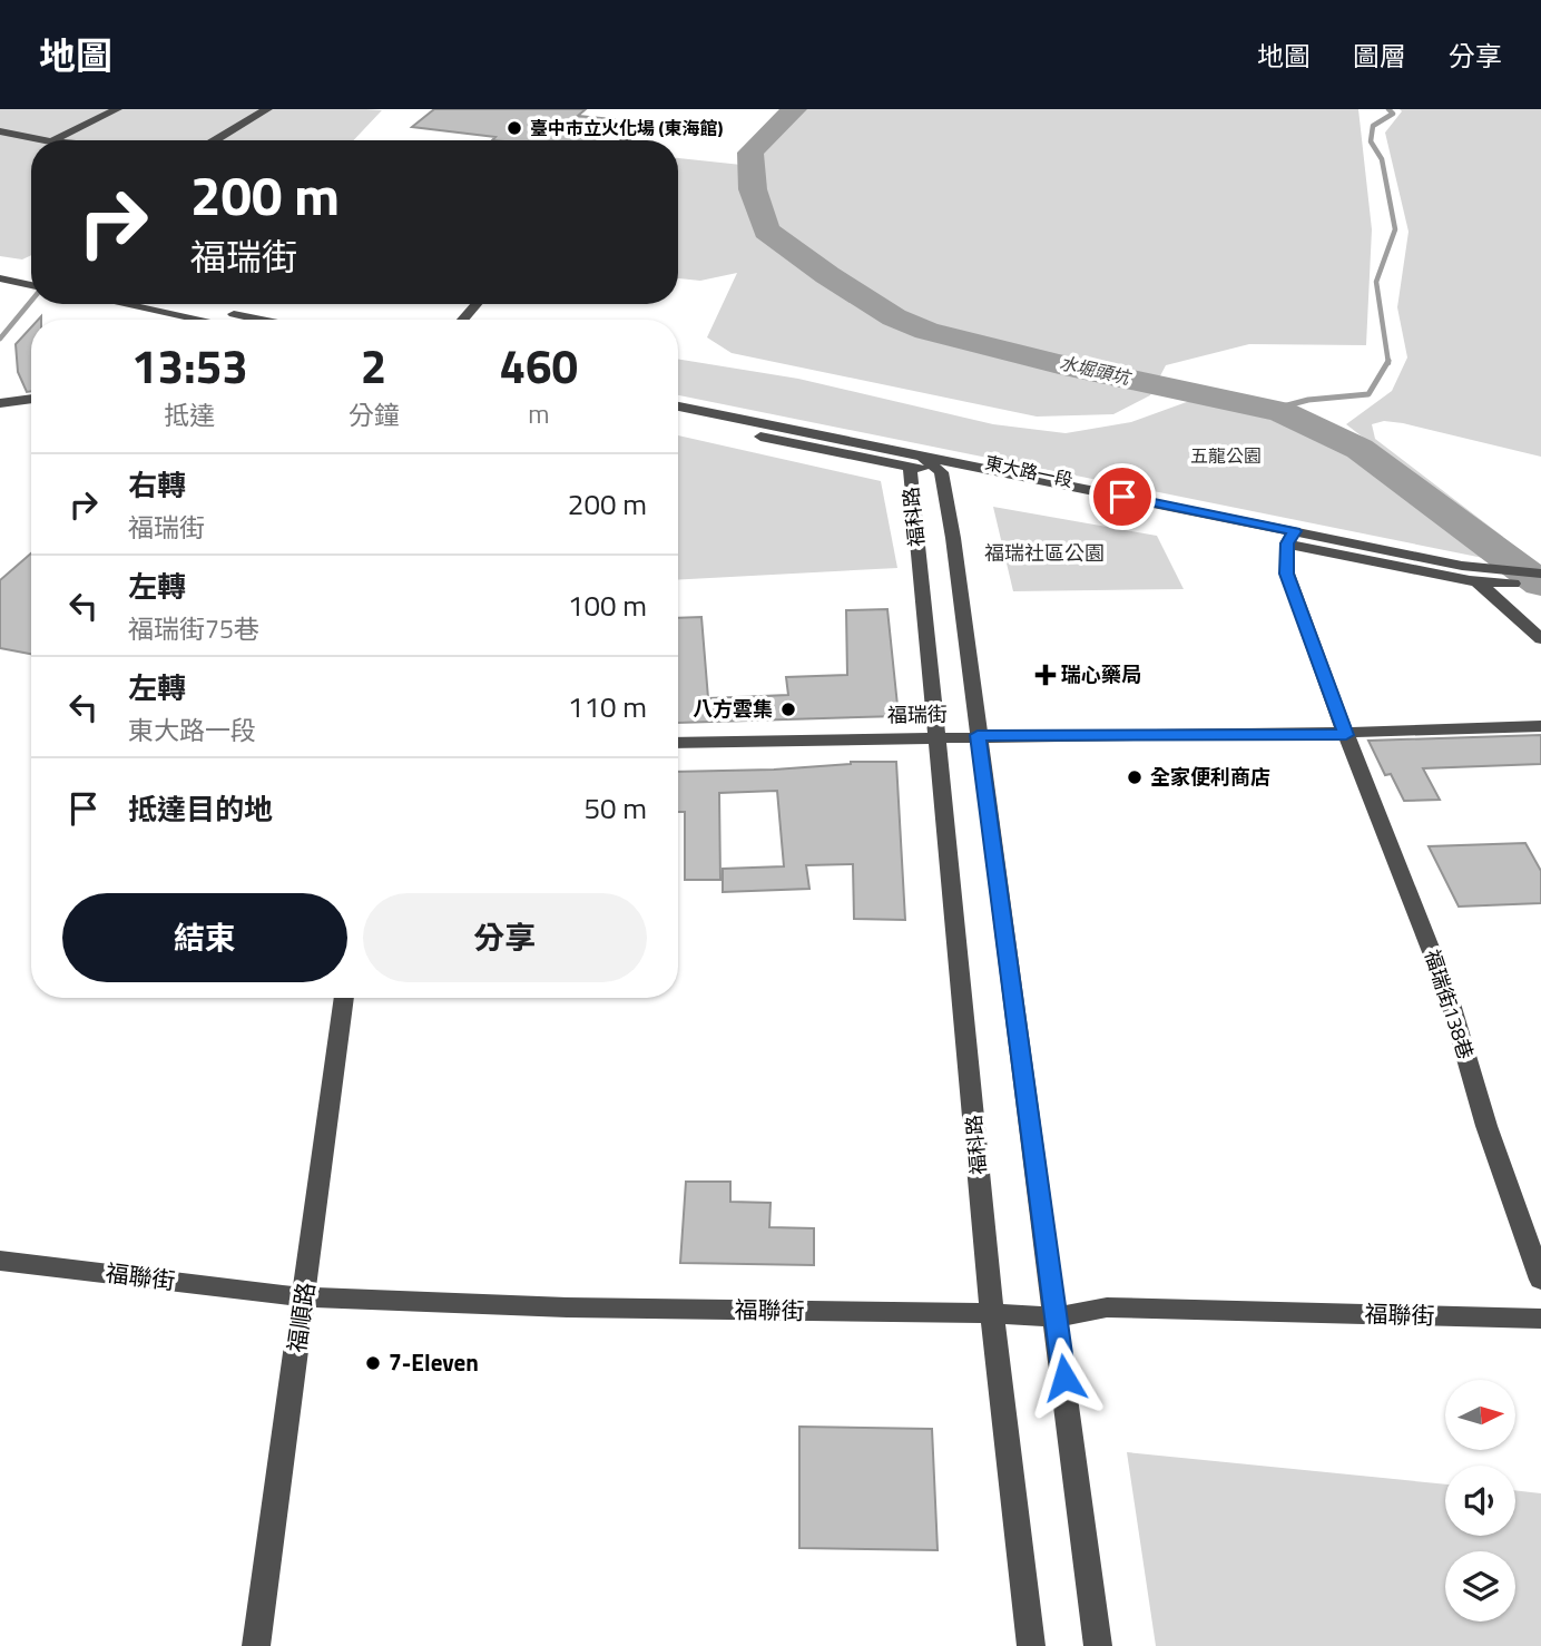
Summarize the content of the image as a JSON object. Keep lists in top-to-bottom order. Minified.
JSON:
{"streets":{"street":["東大路一段","福科路","福瑞街","福瑞街138巷","福聯街","福順路"]},"crossings":[["東大路一段","福科路"],["東大路一段","福瑞街138巷"],["福科路","福瑞街"],["福科路","福聯街"],["福瑞街","福瑞街138巷"],["福聯街","福順路"]],"water":["水堀頭坑"],"parks":["五龍公園","福瑞社區公園"],"places":{"other":["臺中市立火化場 (東海館)","八方雲集","全家便利商店","7-Eleven"],"health":["瑞心藥局"]},"north":"right","page":{"header":"地圖","nav":["地圖","圖層","分享"],"turn":["200 m","福瑞街"],"eta":["13:53","抵達","2","分鐘","460","m"],"list":[{"name":"右轉","note":"福瑞街","value":"200 m"},{"name":"左轉","note":"福瑞街75巷","value":"100 m"},{"name":"左轉","note":"東大路一段","value":"110 m"},{"name":"抵達目的地","value":"50 m"}],"buttons":["結束","分享"]}}
